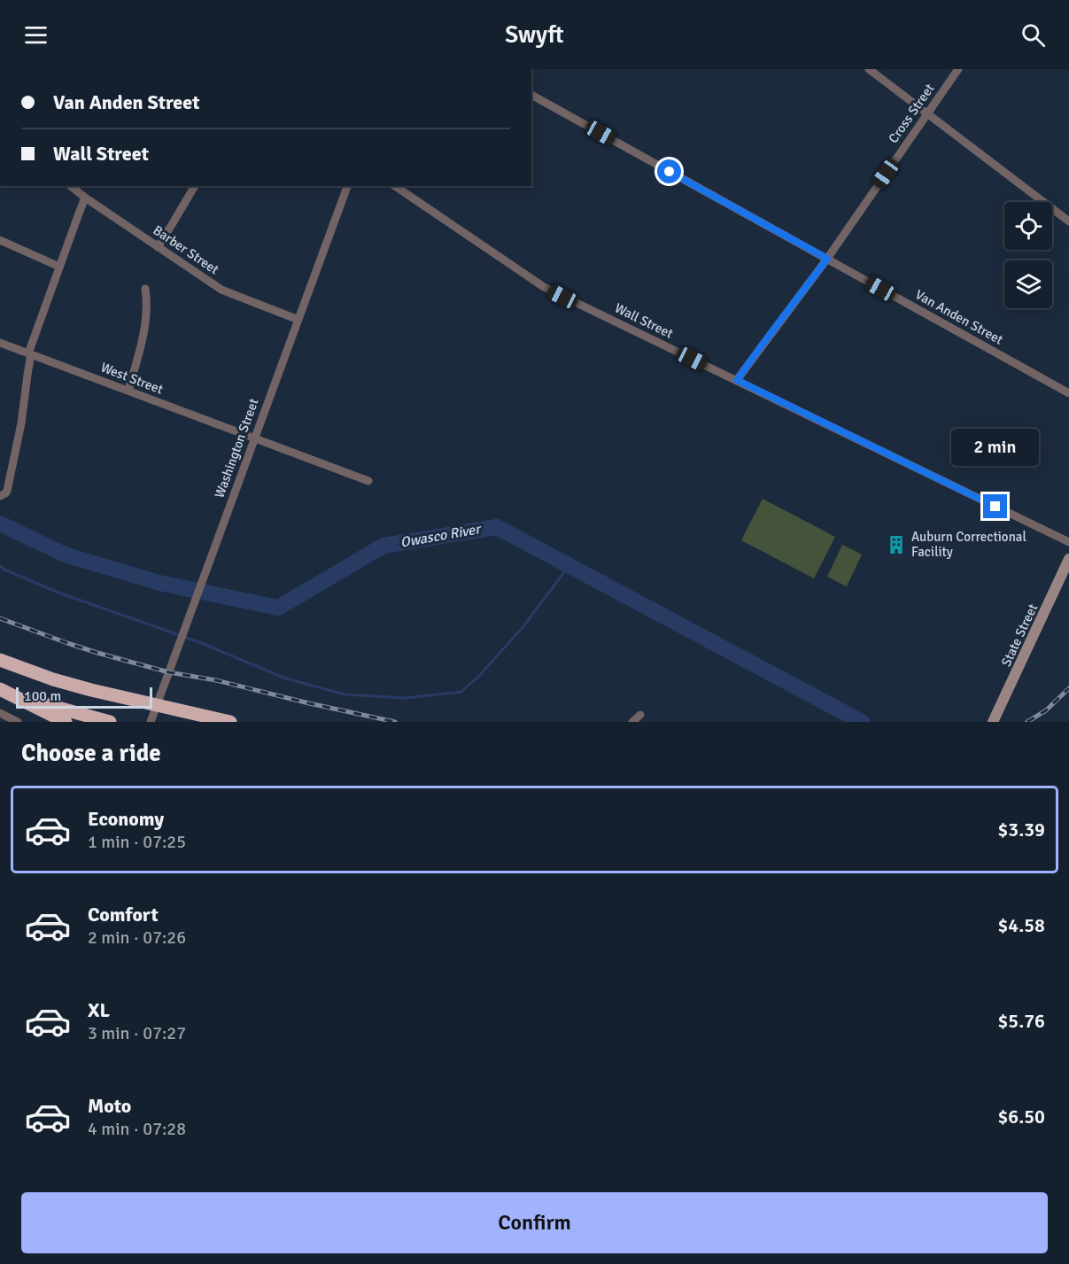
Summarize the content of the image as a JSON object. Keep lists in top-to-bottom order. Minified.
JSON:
{"streets":{"main road":["State Street"],"street":["Cross Street","Barber Street","Van Anden Street","Wall Street","West Street","Washington Street"]},"crossings":[["Cross Street","Van Anden Street"],["Cross Street","Wall Street"],["Barber Street","Washington Street"],["West Street","Washington Street"]],"water":["Owasco River"],"places":{"building":["Auburn Correctional Facility"]},"scale_bar":"100 m","page":{"header":"Swyft","banner":["Van Anden Street","Wall Street"],"bubble":"2 min","scale":"100 m","heading":"Choose a ride","list":[{"name":"Economy","note":"1 min · 07:25","value":"$3.39"},{"name":"Comfort","note":"2 min · 07:26","value":"$4.58"},{"name":"XL","note":"3 min · 07:27","value":"$5.76"},{"name":"Moto","note":"4 min · 07:28","value":"$6.50"}],"buttons":"Confirm"}}
